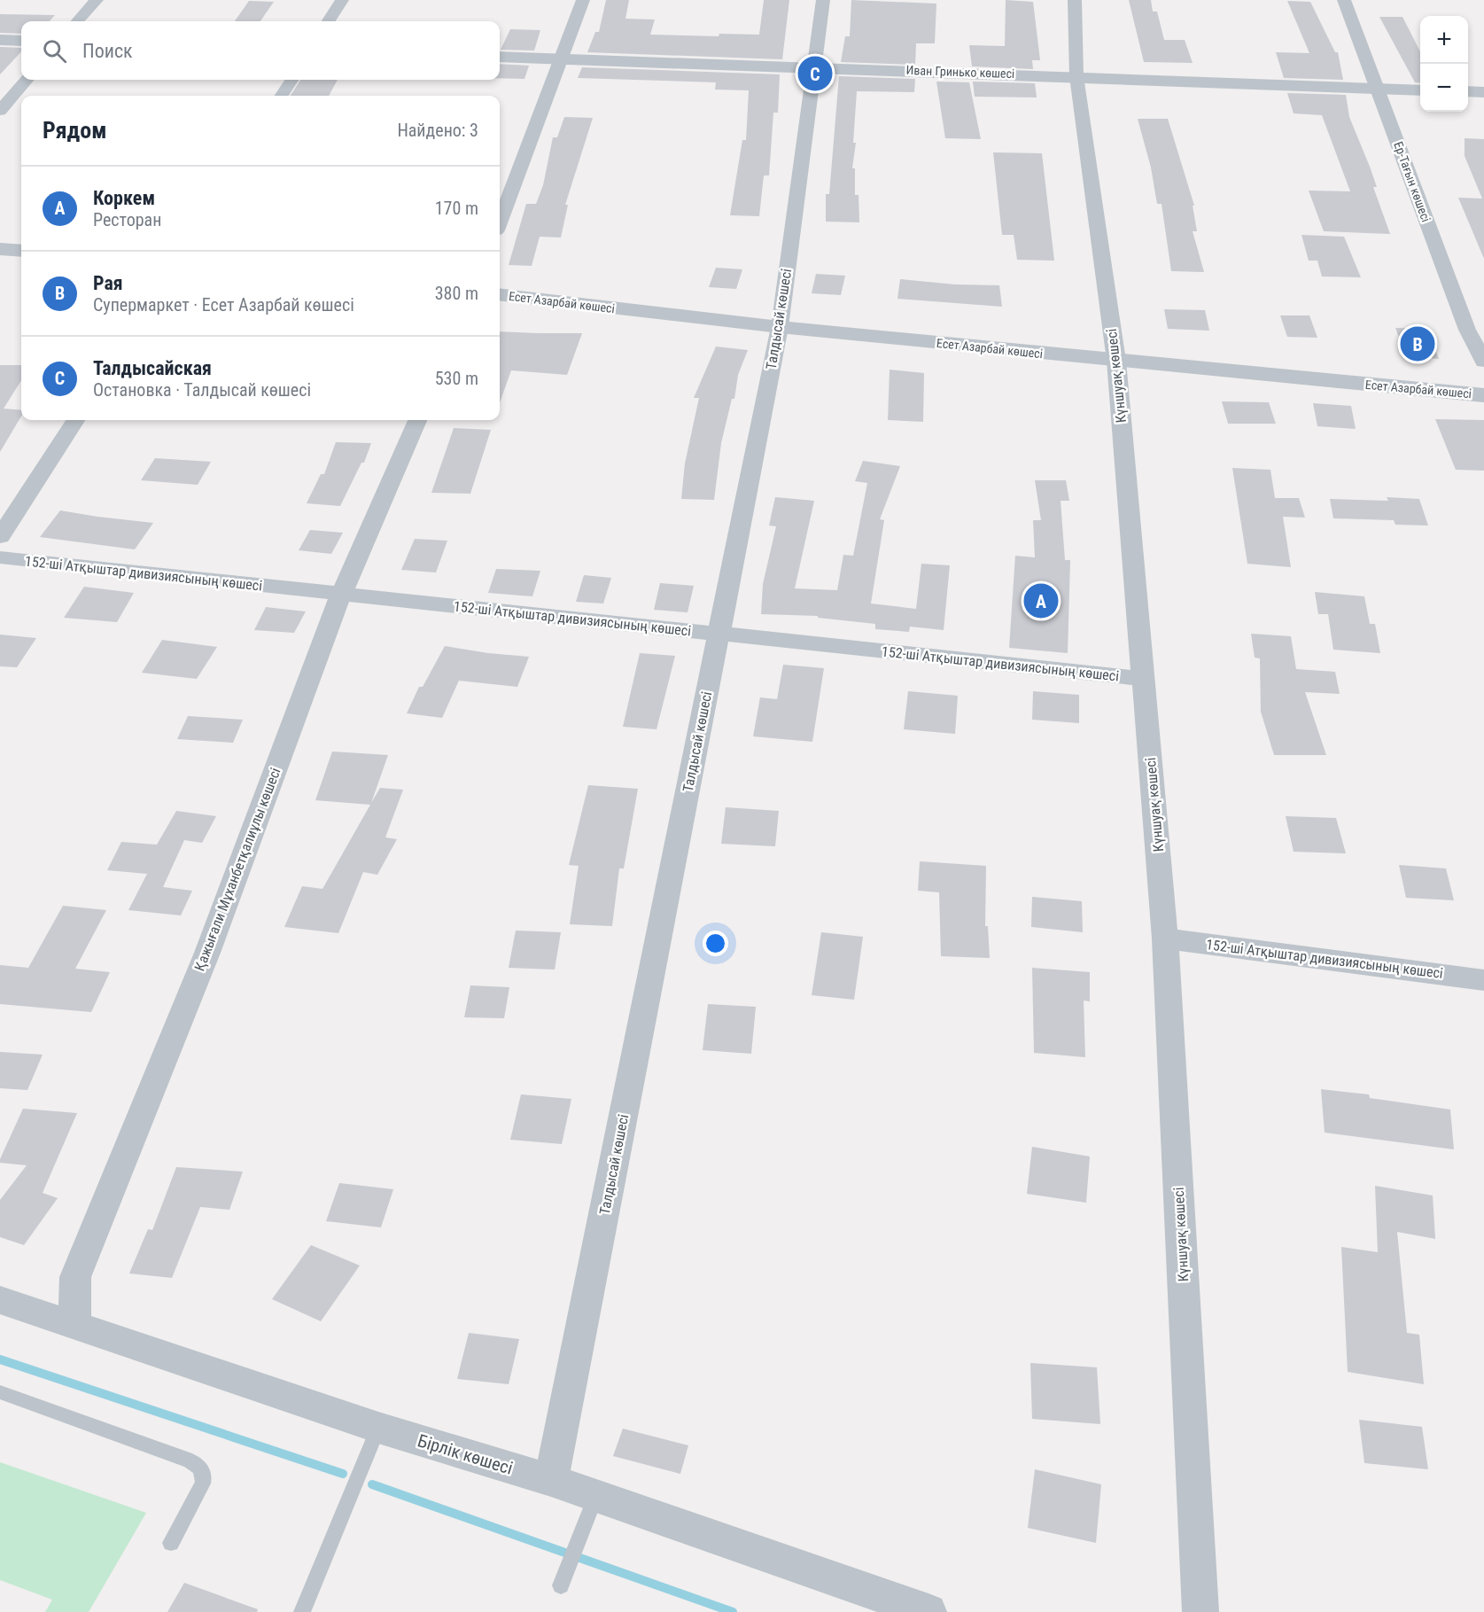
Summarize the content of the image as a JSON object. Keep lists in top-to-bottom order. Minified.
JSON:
{"streets":{"street":["Иван Гринько көшесі","Ер-Тағын көшесі","Есет Азарбай көшесі","Талдысай көшесі","Күншуақ көшесі","152-ші Атқыштар дивизиясының көшесі","Қажығали Мұханбетқалиұлы көшесі","Бірлік көшесі"]},"crossings":[["Иван Гринько көшесі","Ер-Тағын көшесі"],["Иван Гринько көшесі","Талдысай көшесі"],["Иван Гринько көшесі","Күншуақ көшесі"],["Есет Азарбай көшесі","Талдысай көшесі"],["Есет Азарбай көшесі","Күншуақ көшесі"],["Талдысай көшесі","152-ші Атқыштар дивизиясының көшесі"],["Талдысай көшесі","Бірлік көшесі"],["Күншуақ көшесі","152-ші Атқыштар дивизиясының көшесі"],["152-ші Атқыштар дивизиясының көшесі","Қажығали Мұханбетқалиұлы көшесі"],["Қажығали Мұханбетқалиұлы көшесі","Бірлік көшесі"]],"page":{"map_buttons":["+","−"],"search":"Поиск","pins":["C","B","A"],"heading":["Рядом","Найдено: 3"],"list":[{"mark":"A","name":"Коркем","note":"Ресторан","value":"170 m"},{"mark":"B","name":"Рая","note":"Супермаркет · Есет Азарбай көшесі","value":"380 m"},{"mark":"C","name":"Талдысайская","note":"Остановка · Талдысай көшесі","value":"530 m"}]}}
